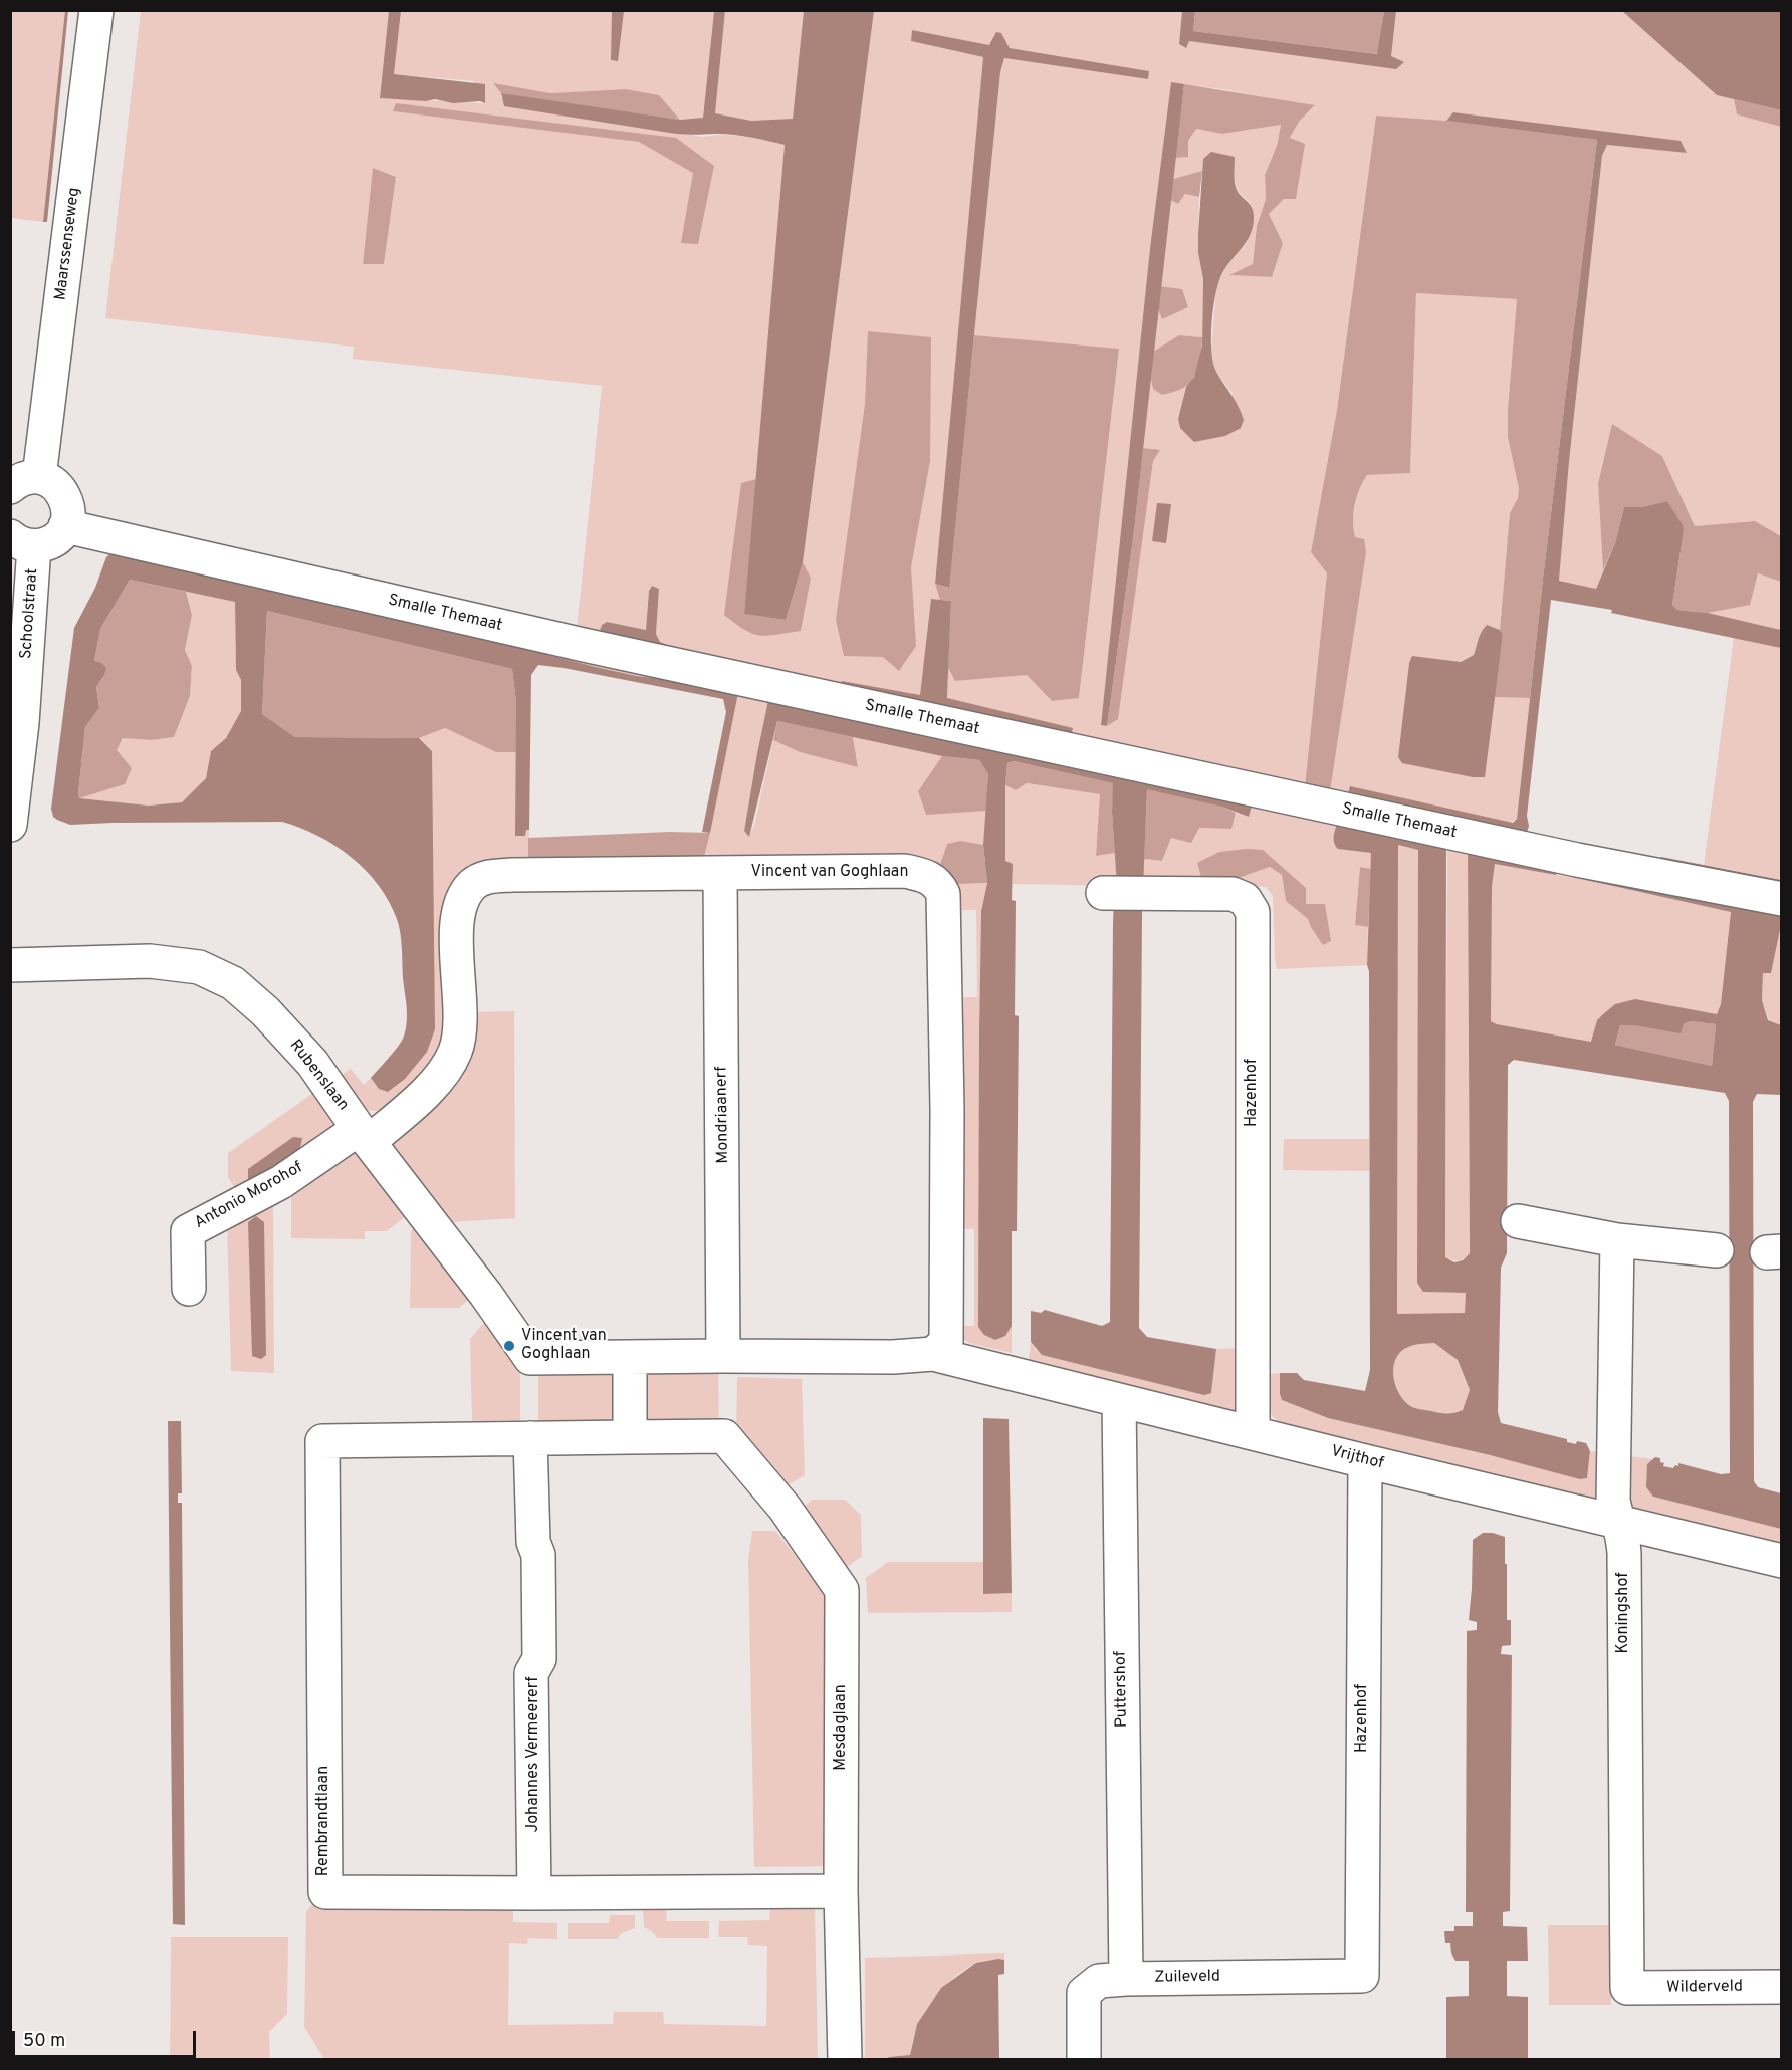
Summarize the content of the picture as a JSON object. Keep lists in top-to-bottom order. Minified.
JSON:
{"streets":{"street":["Maarssenseweg","Schoolstraat","Smalle Themaat","Vincent van Goghlaan","Rubenslaan","Hazenhof","Mondriaanerf","Antonio Morohof","Vrijthof","Koningshof","Puttershof","Mesdaglaan","Johannes Vermeererf","Rembrandtlaan","Zuileveld","Wilderveld"]},"crossings":[["Vincent van Goghlaan","Rubenslaan"],["Vincent van Goghlaan","Mondriaanerf"],["Vincent van Goghlaan","Antonio Morohof"],["Vincent van Goghlaan","Vrijthof"],["Rubenslaan","Antonio Morohof"],["Hazenhof","Vrijthof"],["Hazenhof","Zuileveld"],["Vrijthof","Koningshof"],["Vrijthof","Puttershof"],["Koningshof","Wilderveld"],["Puttershof","Zuileveld"],["Mesdaglaan","Rembrandtlaan"],["Johannes Vermeererf","Rembrandtlaan"]],"places":["Vincent van Goghlaan"],"scale_bar":"50 m"}
